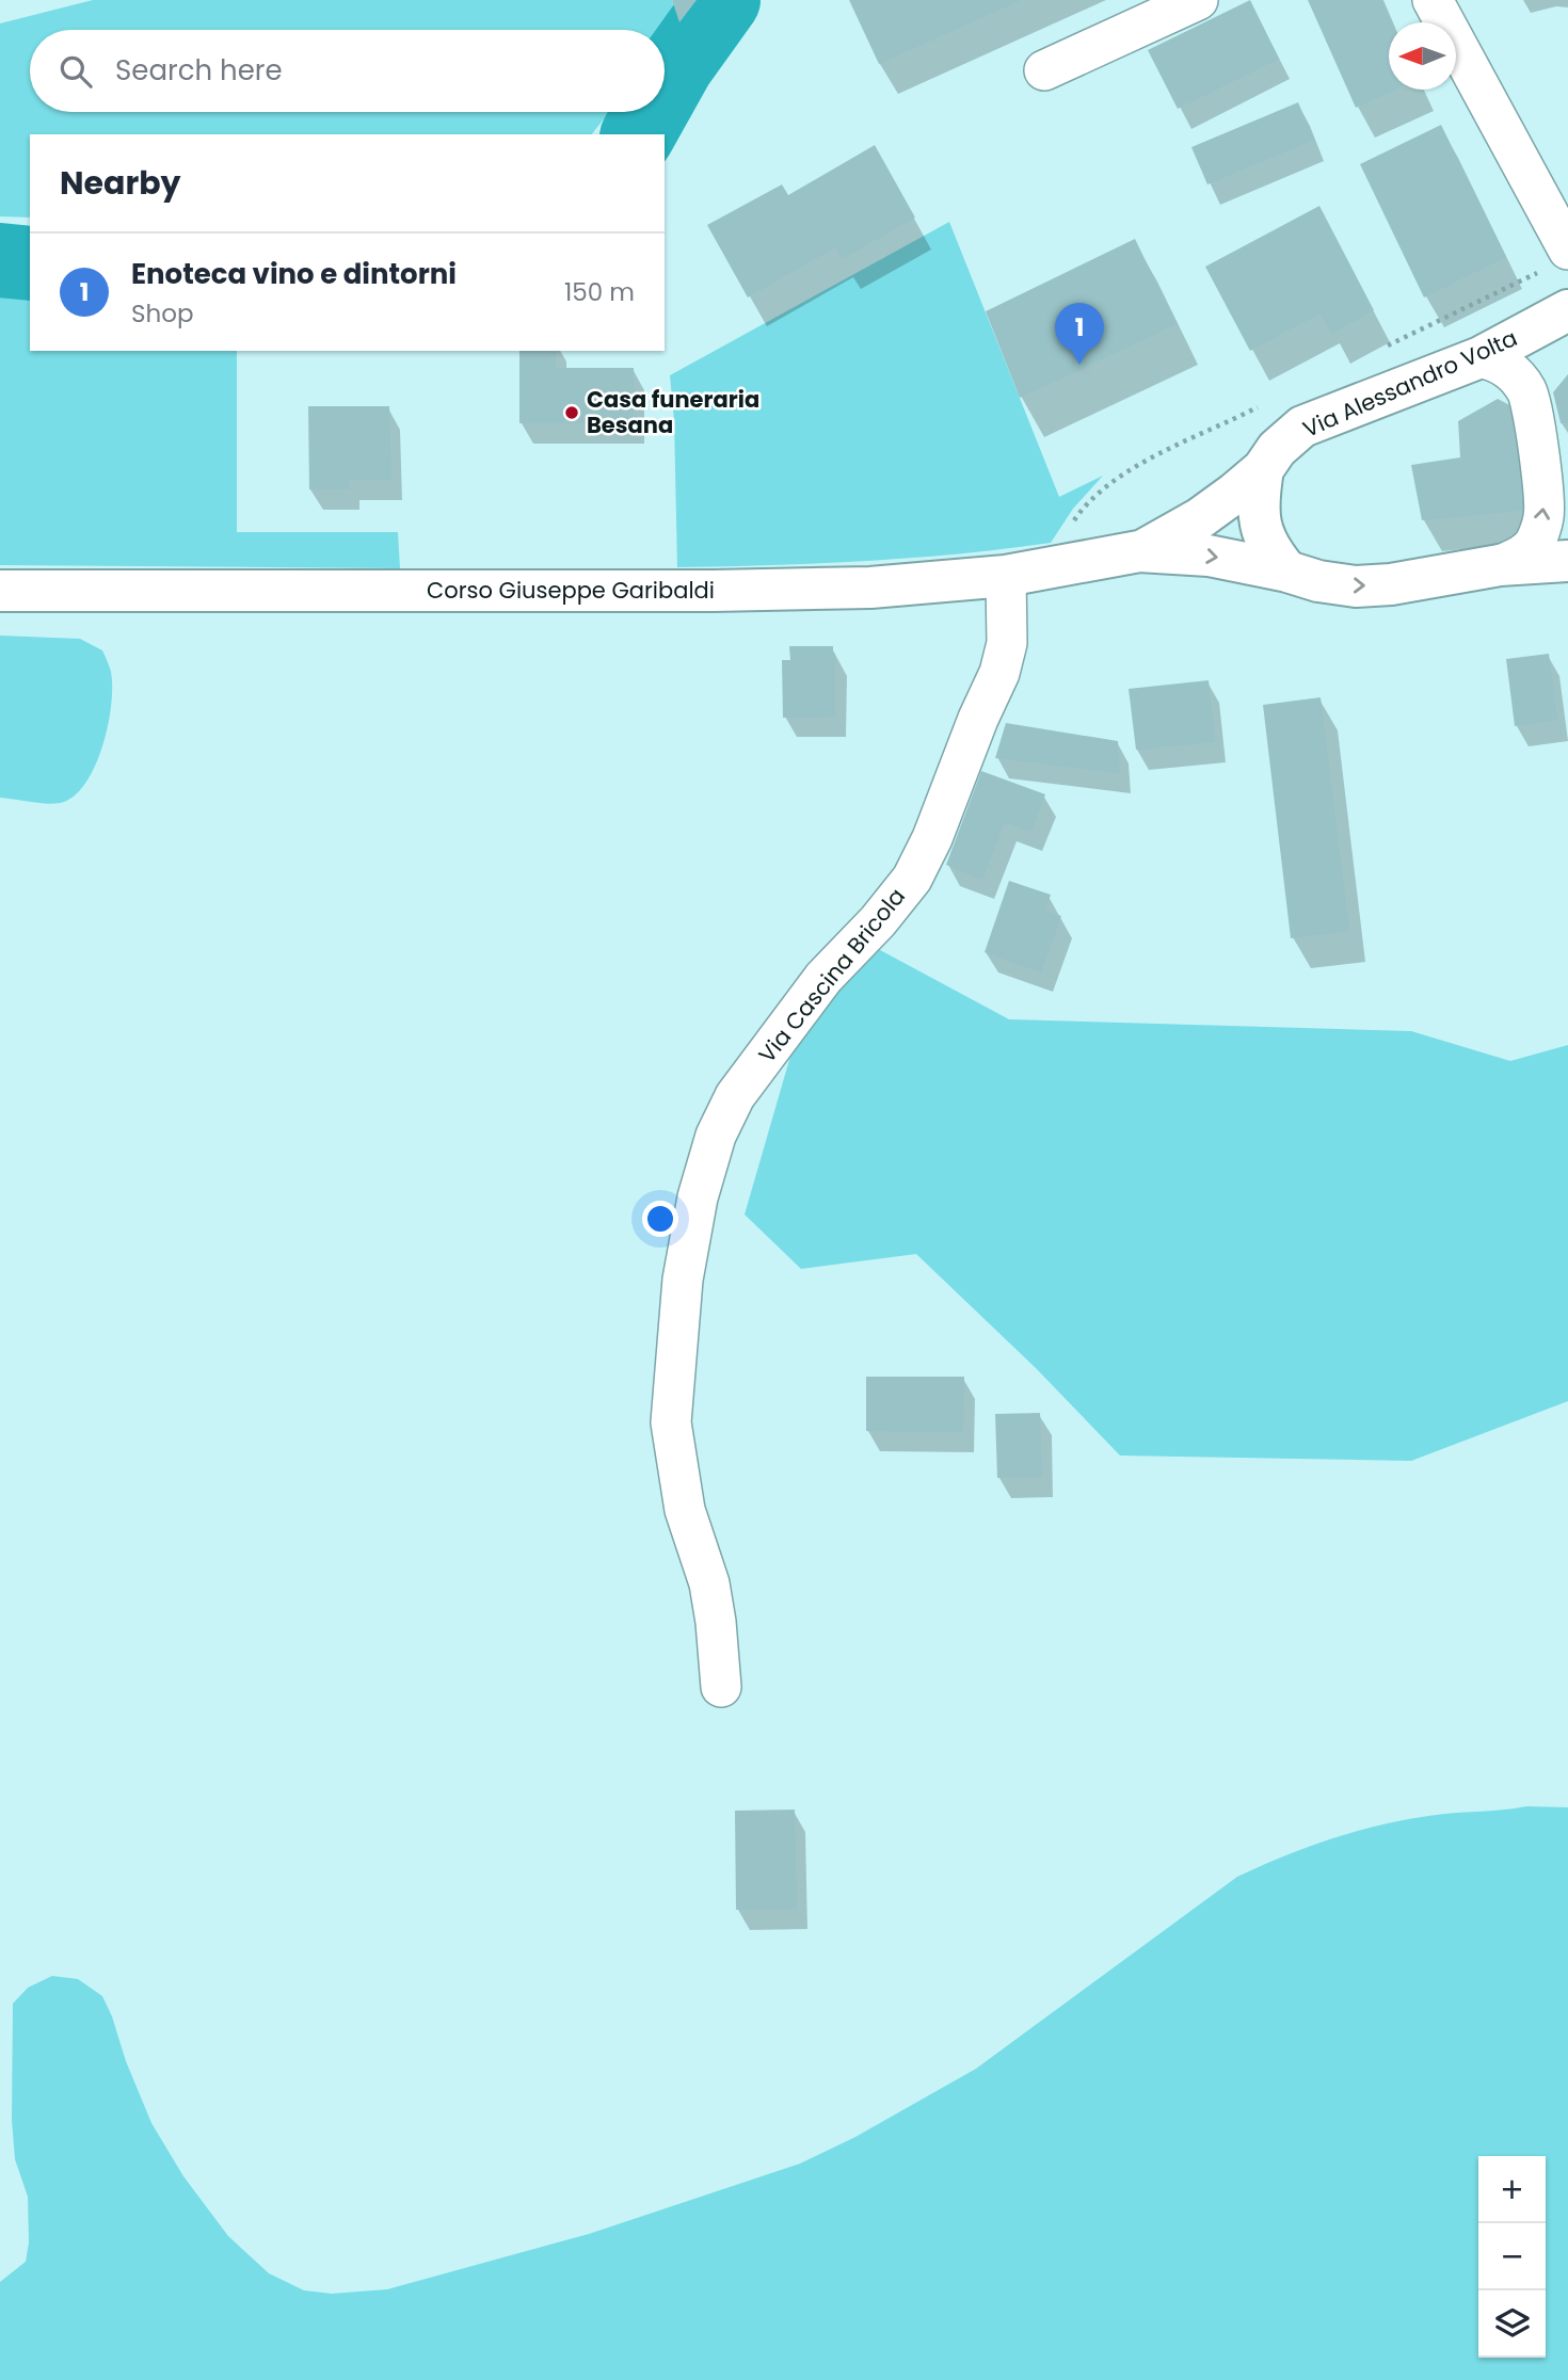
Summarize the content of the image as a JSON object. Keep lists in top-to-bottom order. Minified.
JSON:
{"streets":{"main road":["Via Alessandro Volta","Corso Giuseppe Garibaldi"],"street":["Via Cascina Bricola"]},"crossings":[["Via Alessandro Volta","Corso Giuseppe Garibaldi"],["Corso Giuseppe Garibaldi","Via Cascina Bricola"]],"places":["Casa funeraria Besana"],"north":"left","page":{"search":"Search here","heading":"Nearby","list":[{"mark":"1","name":"Enoteca vino e dintorni","note":"Shop","value":"150 m"}],"pins":"1","map_buttons":["+","−"]}}
